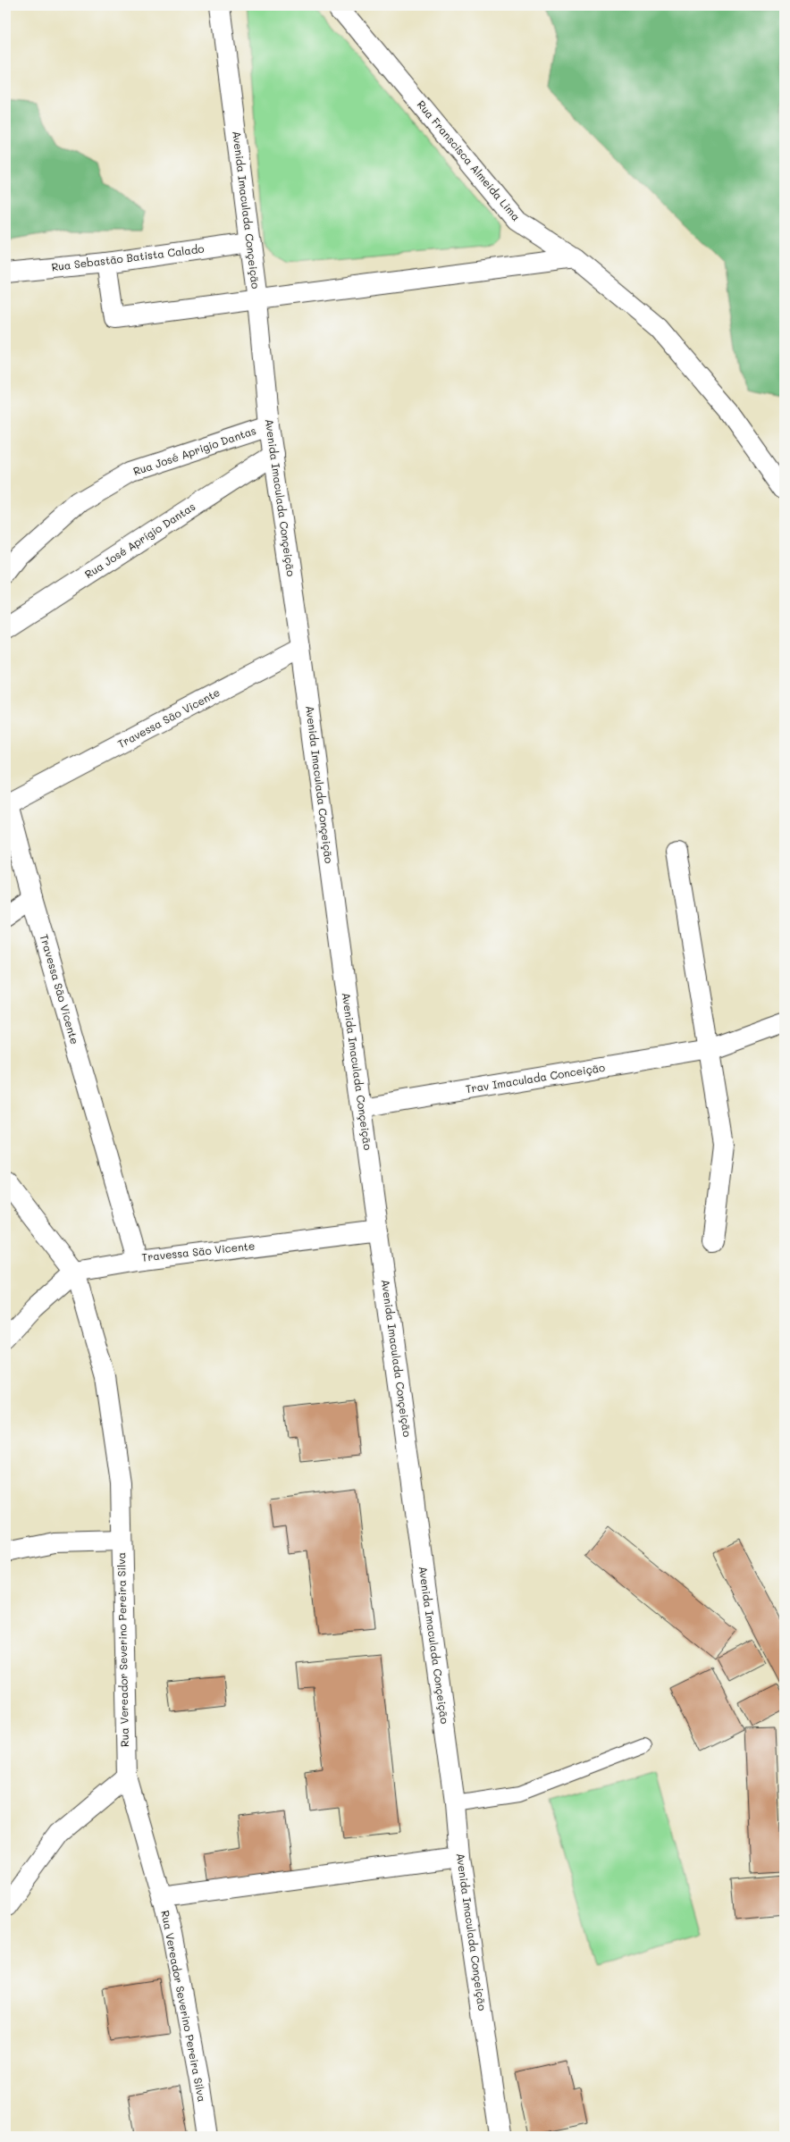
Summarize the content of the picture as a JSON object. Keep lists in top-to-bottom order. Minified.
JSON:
{"streets":{"street":["Rua Franscisca Almeida Lima","Avenida Imaculada Conçeição","Rua Sebastão Batista Calado","Rua José Aprigio Dantas","Rua José Aprígio Dantas","Travessa São Vicente","Trav Imaculada Conceição","Rua Vereador Severino Pereira Silva"]},"crossings":[["Avenida Imaculada Conçeição","Rua Sebastão Batista Calado"],["Avenida Imaculada Conçeição","Rua José Aprigio Dantas"],["Avenida Imaculada Conçeição","Rua José Aprígio Dantas"],["Avenida Imaculada Conçeição","Travessa São Vicente"],["Avenida Imaculada Conçeição","Trav Imaculada Conceição"]]}
